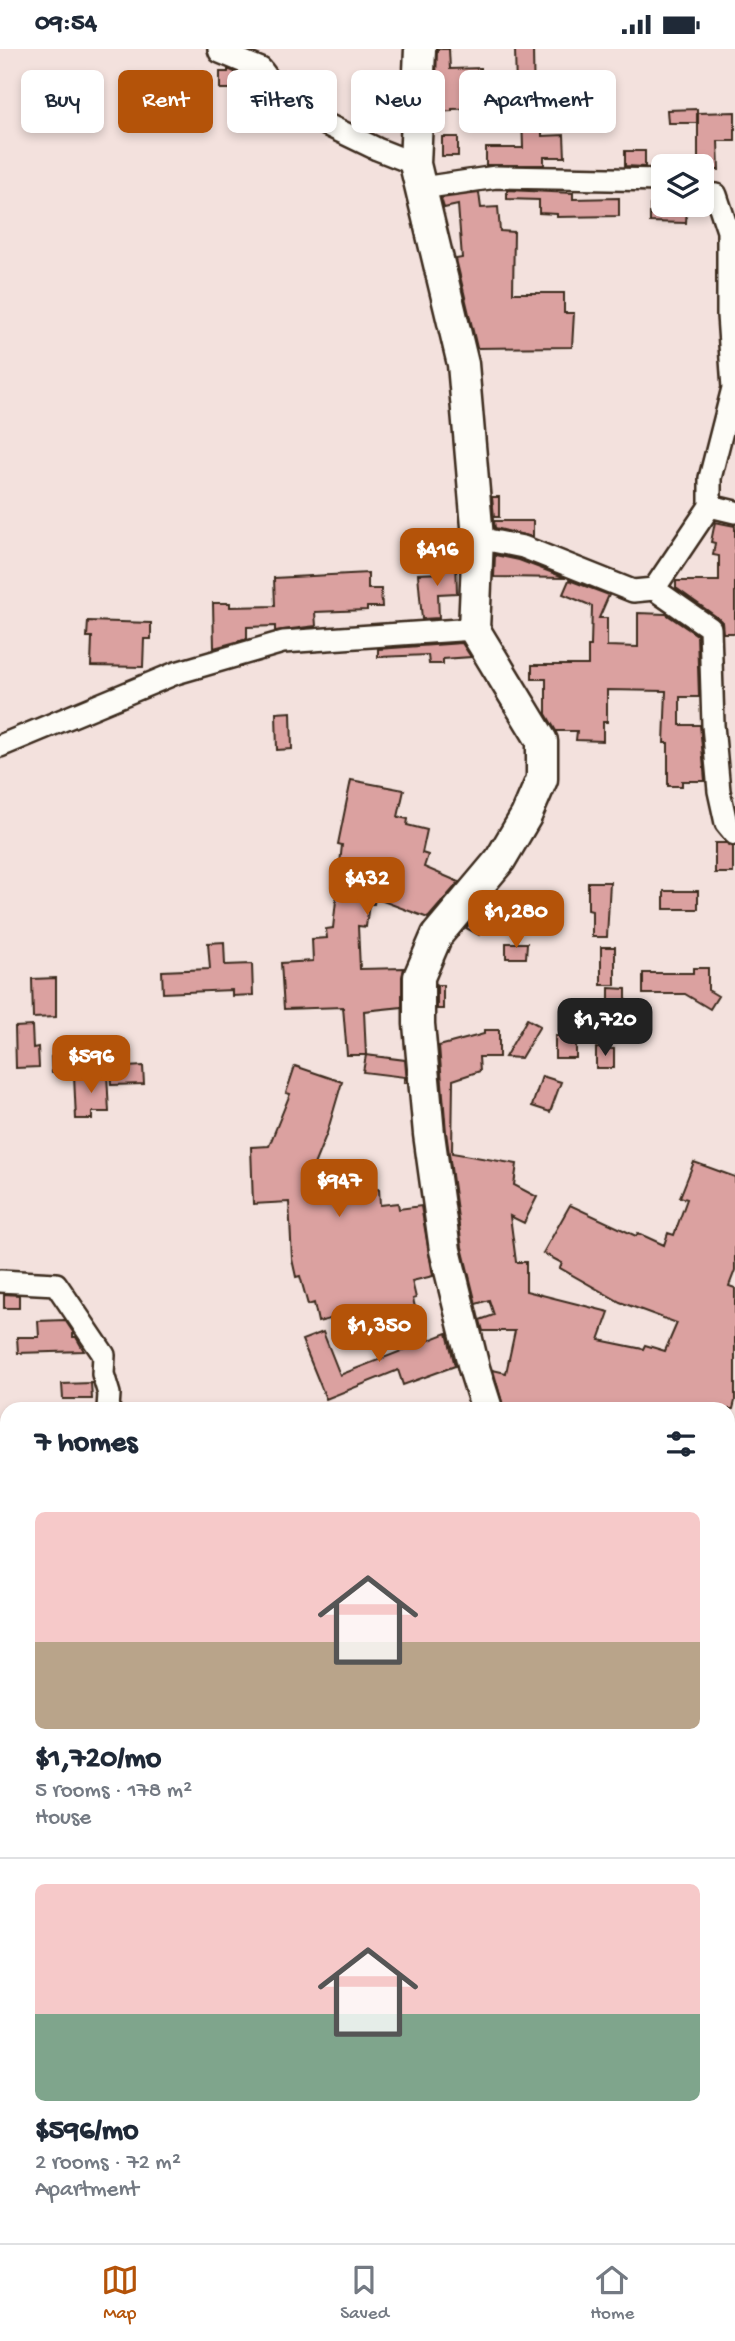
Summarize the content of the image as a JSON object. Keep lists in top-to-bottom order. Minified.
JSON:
{"page":{"status":"09:54","chip":["Buy","Rent","Filters","New","Apartment"],"price":["$416","$432","$1,280","$1,720","$596","$947","$1,350"],"heading":"7 homes","list":[{"name":"$1,720/mo","note":"5 rooms · 178 m² · House"},{"name":"$596/mo","note":"2 rooms · 72 m² · Apartment"}],"tabs":["Map","Saved","Home"]}}
